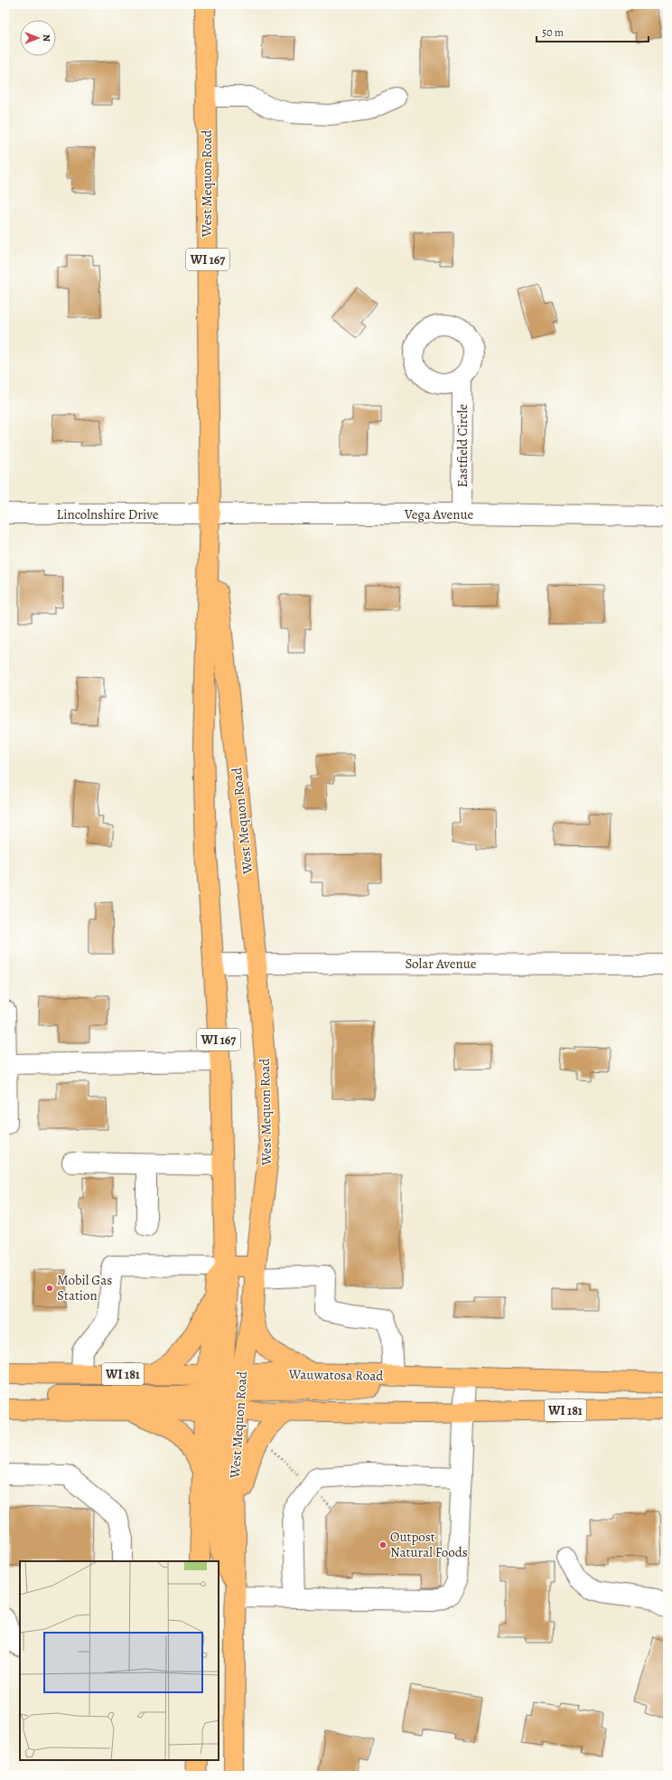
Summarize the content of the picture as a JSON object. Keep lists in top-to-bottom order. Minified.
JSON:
{"streets":{"main road":["West Mequon Road","WI 167","WI 181","Wauwatosa Road"],"street":["Eastfield Circle","Lincolnshire Drive","Vega Avenue","Solar Avenue"]},"crossings":[["West Mequon Road","Lincolnshire Drive"],["West Mequon Road","Vega Avenue"],["West Mequon Road","Solar Avenue"],["West Mequon Road","Wauwatosa Road"],["Eastfield Circle","Vega Avenue"],["Lincolnshire Drive","Vega Avenue"]],"places":["Mobil Gas Station","Outpost Natural Foods"],"scale_bar":"50 m","north":"right"}
